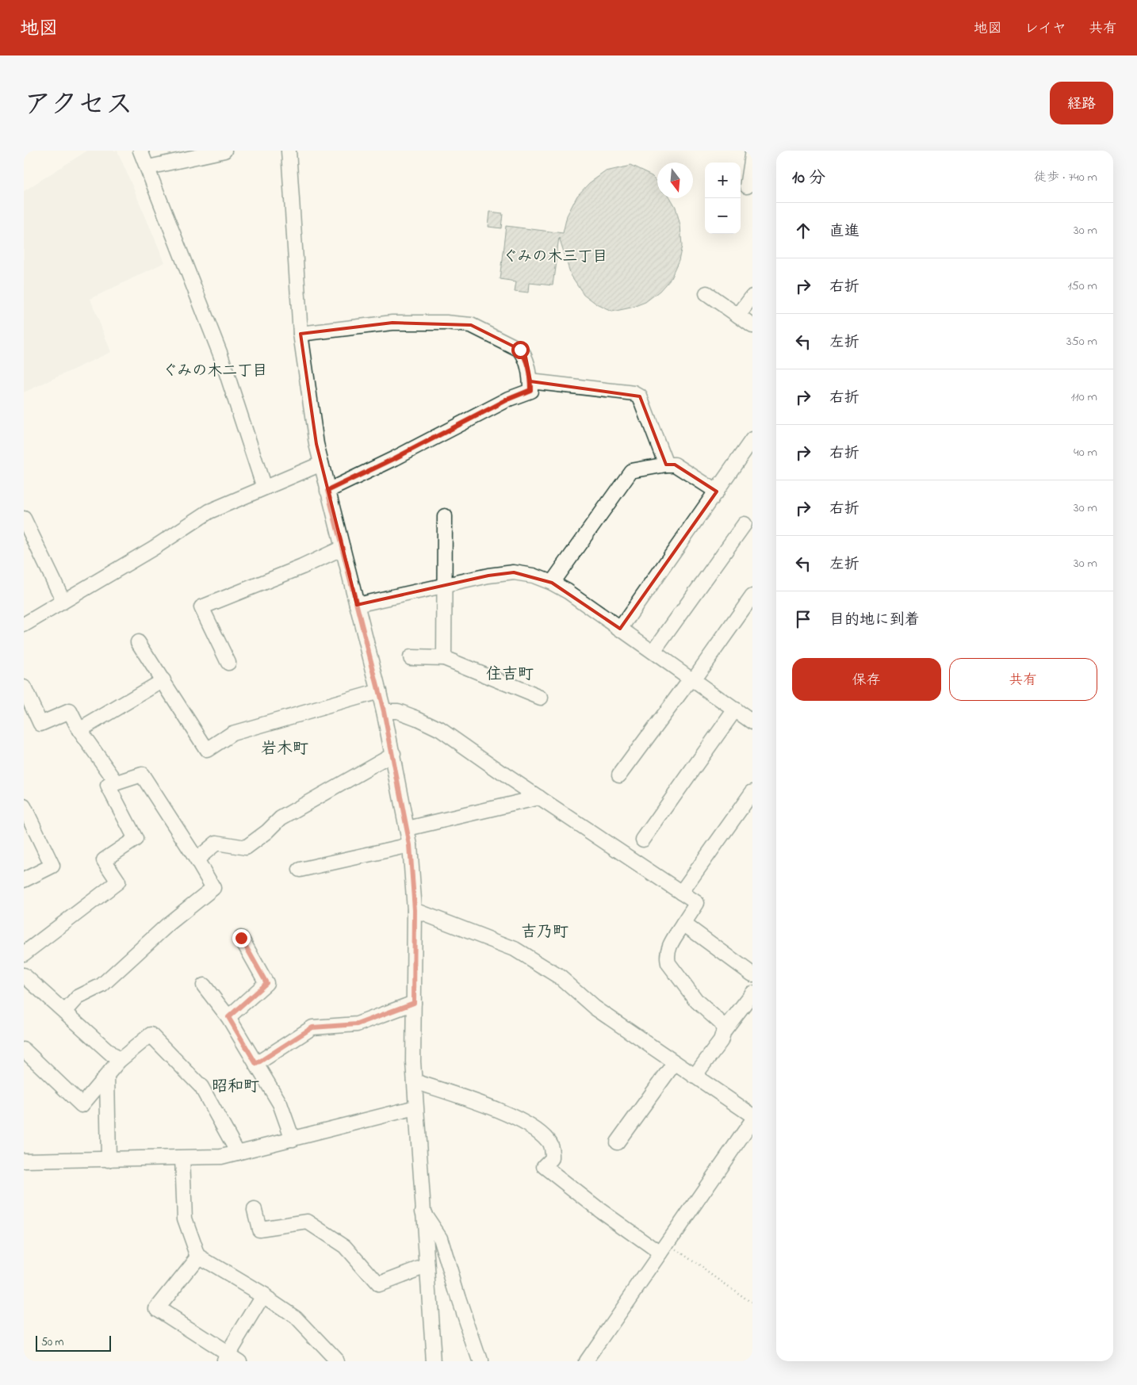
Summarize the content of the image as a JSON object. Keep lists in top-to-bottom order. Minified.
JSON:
{"districts":["ぐみの木三丁目","ぐみの木二丁目","住吉町","岩木町","吉乃町","昭和町"],"scale_bar":"50 m","north":"bottom","page":{"header":"地図","nav":["地図","レイヤ","共有"],"title":"アクセス","buttons":["経路",["保存","共有"]],"heading":["10 分","徒歩 · 740 m"],"map_buttons":["+","−"],"list":[["直進","30 m"],["右折","150 m"],["左折","350 m"],["右折","110 m"],["右折","40 m"],["右折","30 m"],["左折","30 m"],"目的地に到着"],"scale":"50 m"}}
